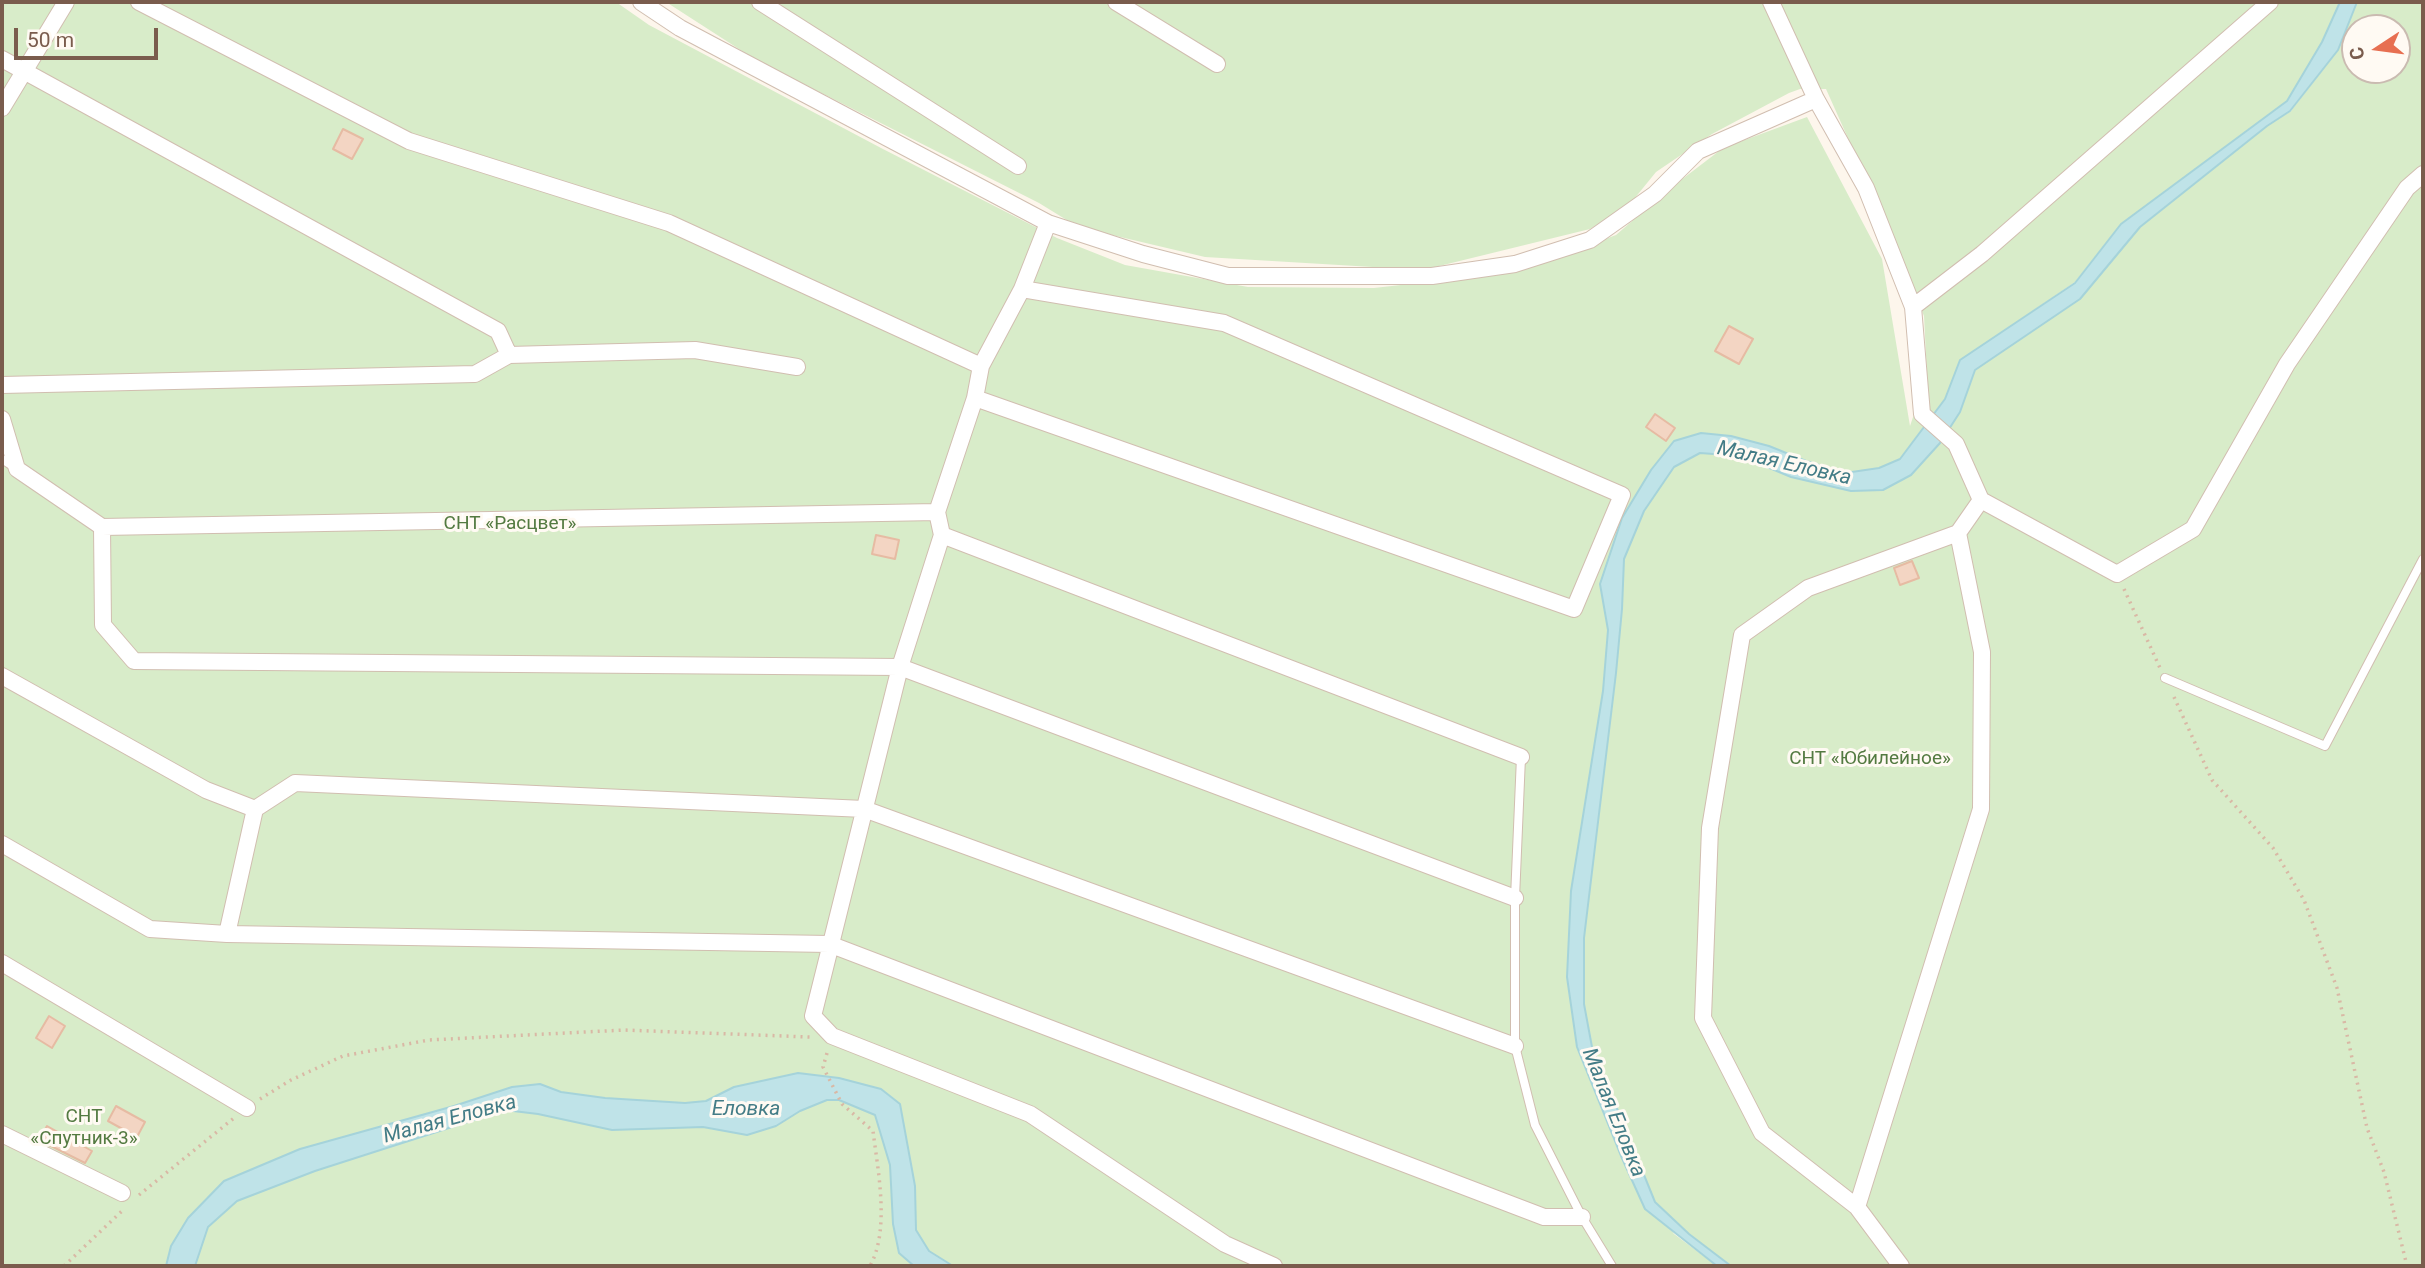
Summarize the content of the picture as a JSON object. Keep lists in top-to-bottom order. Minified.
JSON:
{"water":["Малая Еловка","Еловка"],"parks":["СНТ «Расцвет»","СНТ «Юбилейное»","СНТ «Спутник-3»"],"scale_bar":"50 m","north":"left"}
